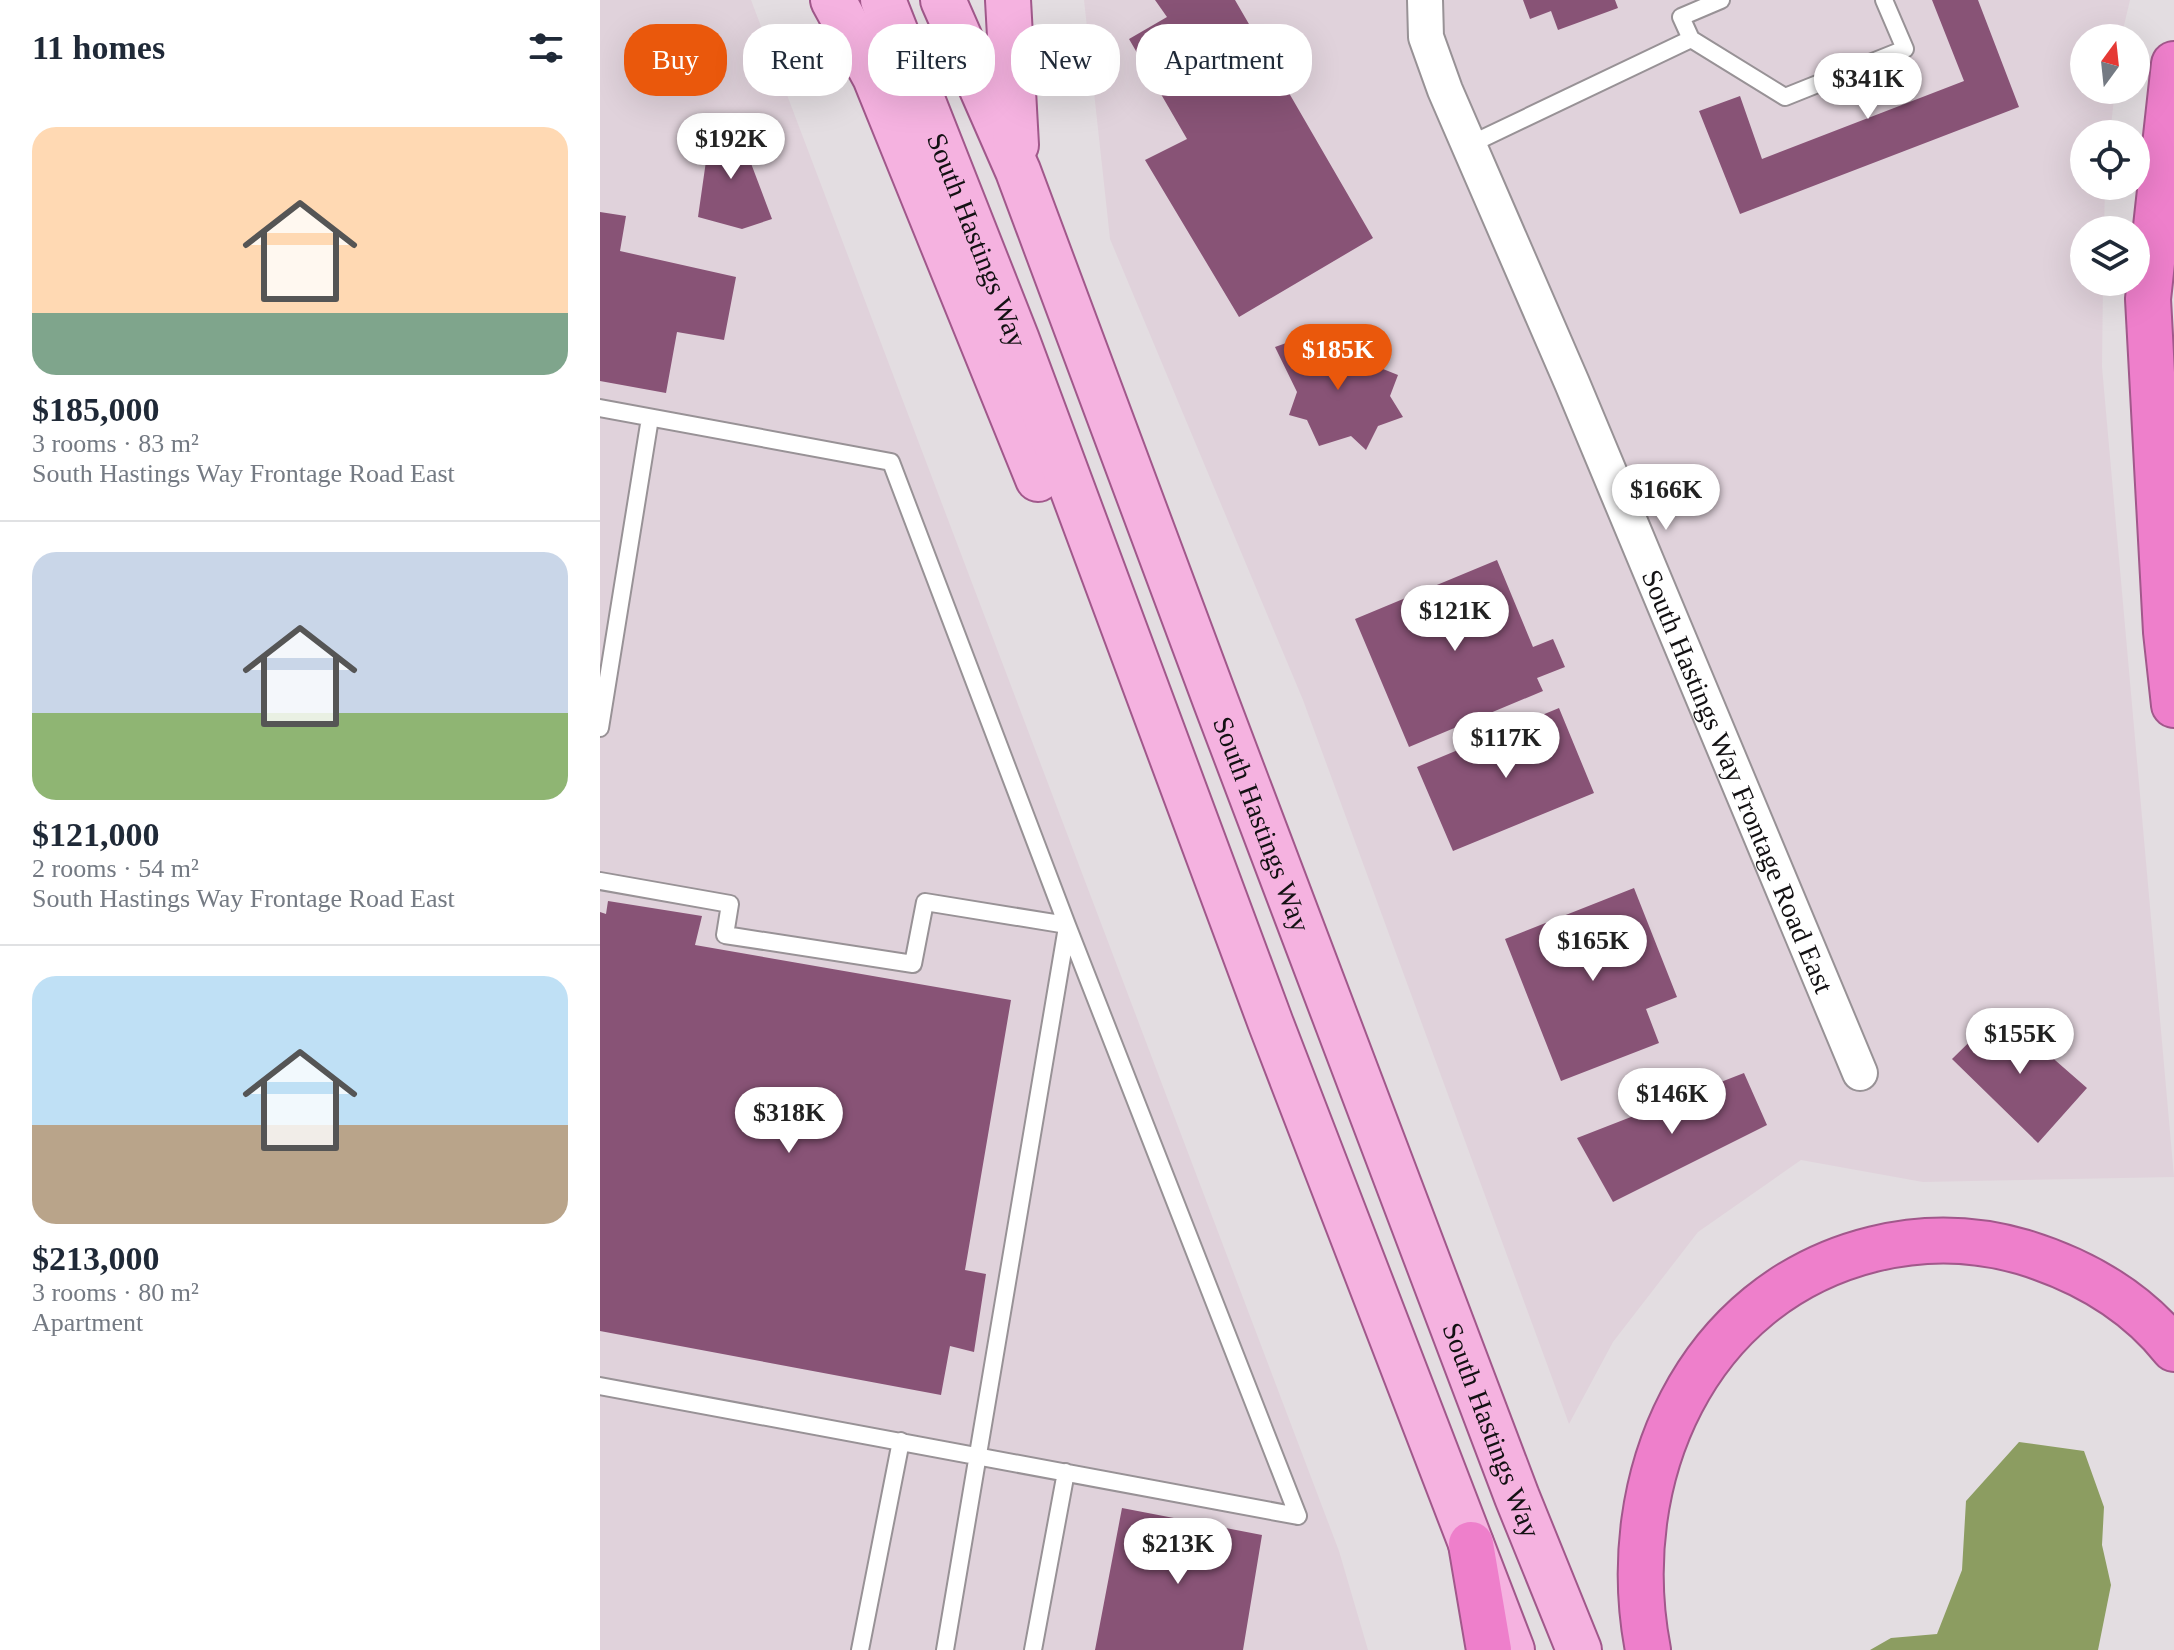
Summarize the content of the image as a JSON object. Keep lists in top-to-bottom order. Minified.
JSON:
{"streets":{"main road":["South Hastings Way"],"street":["South Hastings Way Frontage Road East"]},"north":"top","page":{"heading":"11 homes","chip":["Buy","Rent","Filters","New","Apartment"],"price":["$341K","$192K","$185K","$166K","$121K","$117K","$165K","$155K","$146K","$318K","$213K"],"list":[{"name":"$185,000","note":"3 rooms · 83 m² · South Hastings Way Frontage Road East"},{"name":"$121,000","note":"2 rooms · 54 m² · South Hastings Way Frontage Road East"},{"name":"$213,000","note":"3 rooms · 80 m² · Apartment"}]}}
